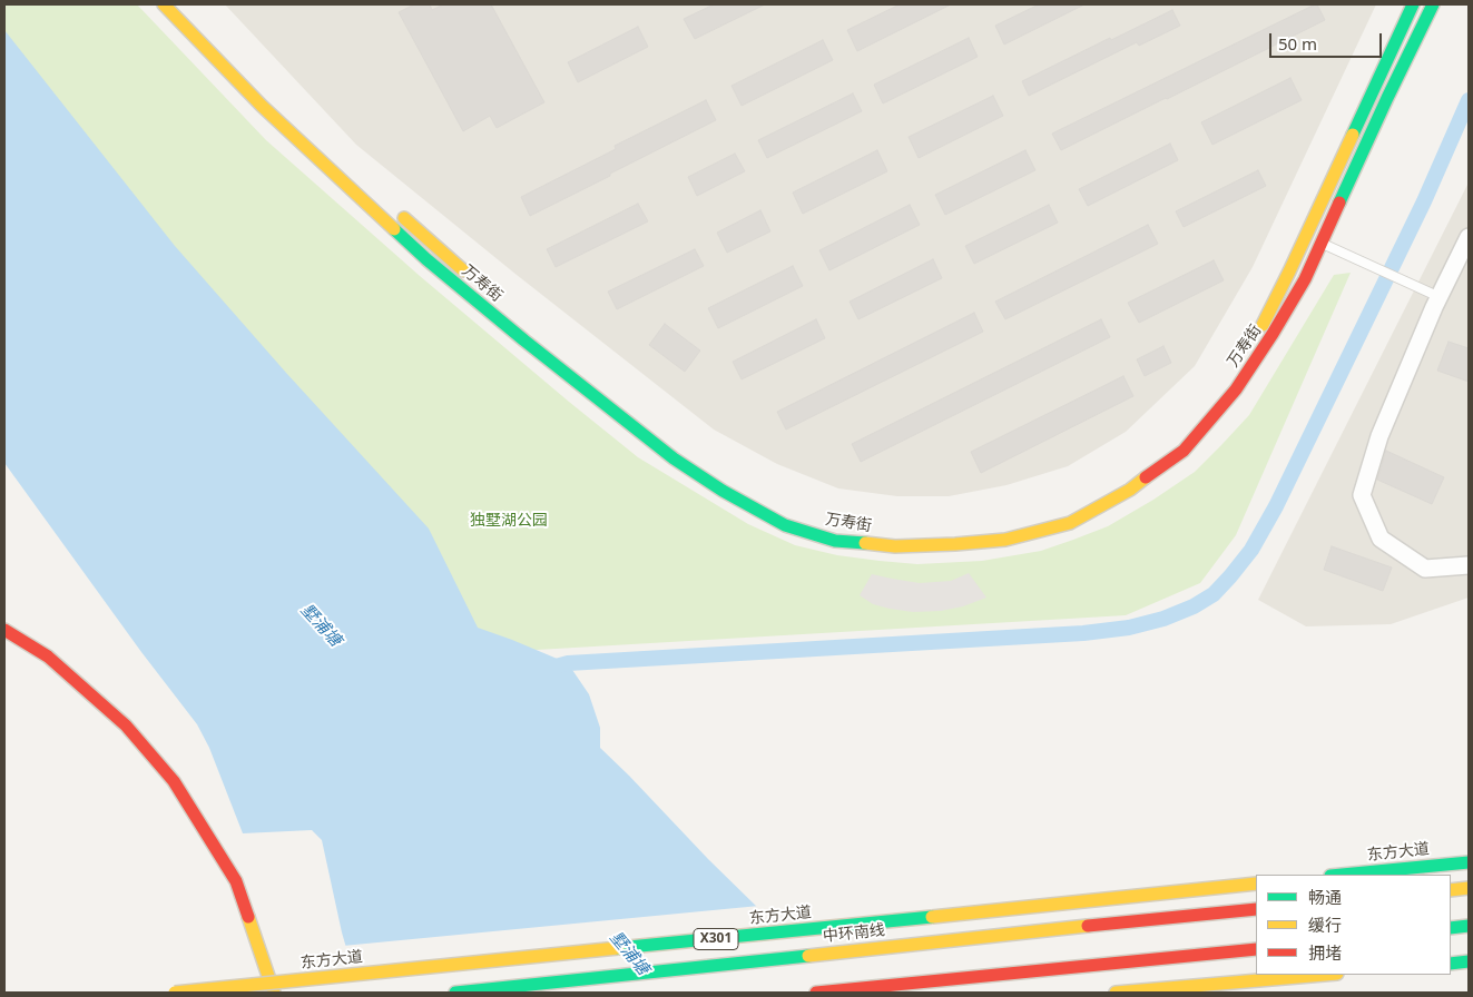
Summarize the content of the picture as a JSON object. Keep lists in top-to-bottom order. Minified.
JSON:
{"streets":{"main road":["万寿街","东方大道","中环南线","X301"]},"water":["墅浦塘"],"parks":["独墅湖公园"],"legend":["畅通","缓行","拥堵"],"scale_bar":"50 m"}
